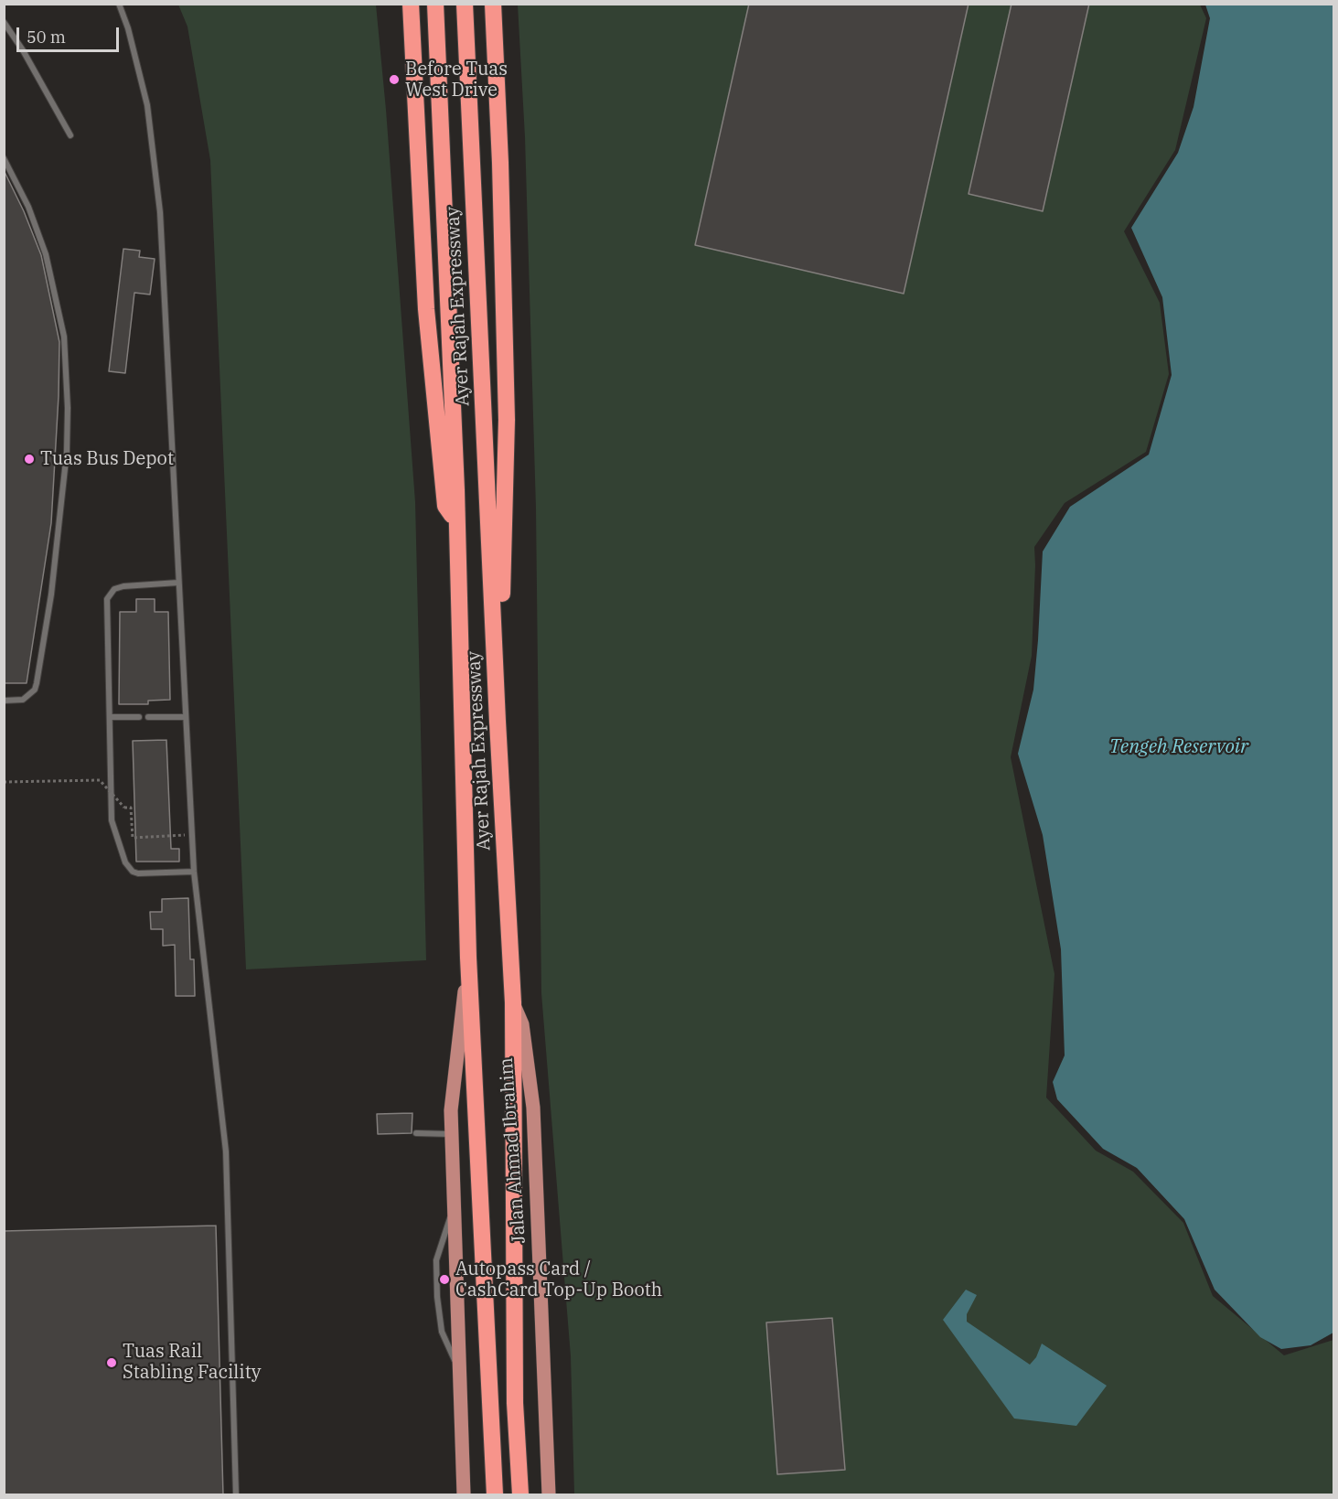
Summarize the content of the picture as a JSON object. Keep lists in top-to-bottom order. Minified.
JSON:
{"streets":{"highway":["Ayer Rajah Expressway"],"main road":["Jalan Ahmad Ibrahim"]},"crossings":[["Ayer Rajah Expressway","Jalan Ahmad Ibrahim"]],"water":["Tengeh Reservoir"],"places":["Before Tuas West Drive","Tuas Bus Depot","Autopass Card / CashCard Top-Up Booth","Tuas Rail Stabling Facility"],"scale_bar":"50 m"}
